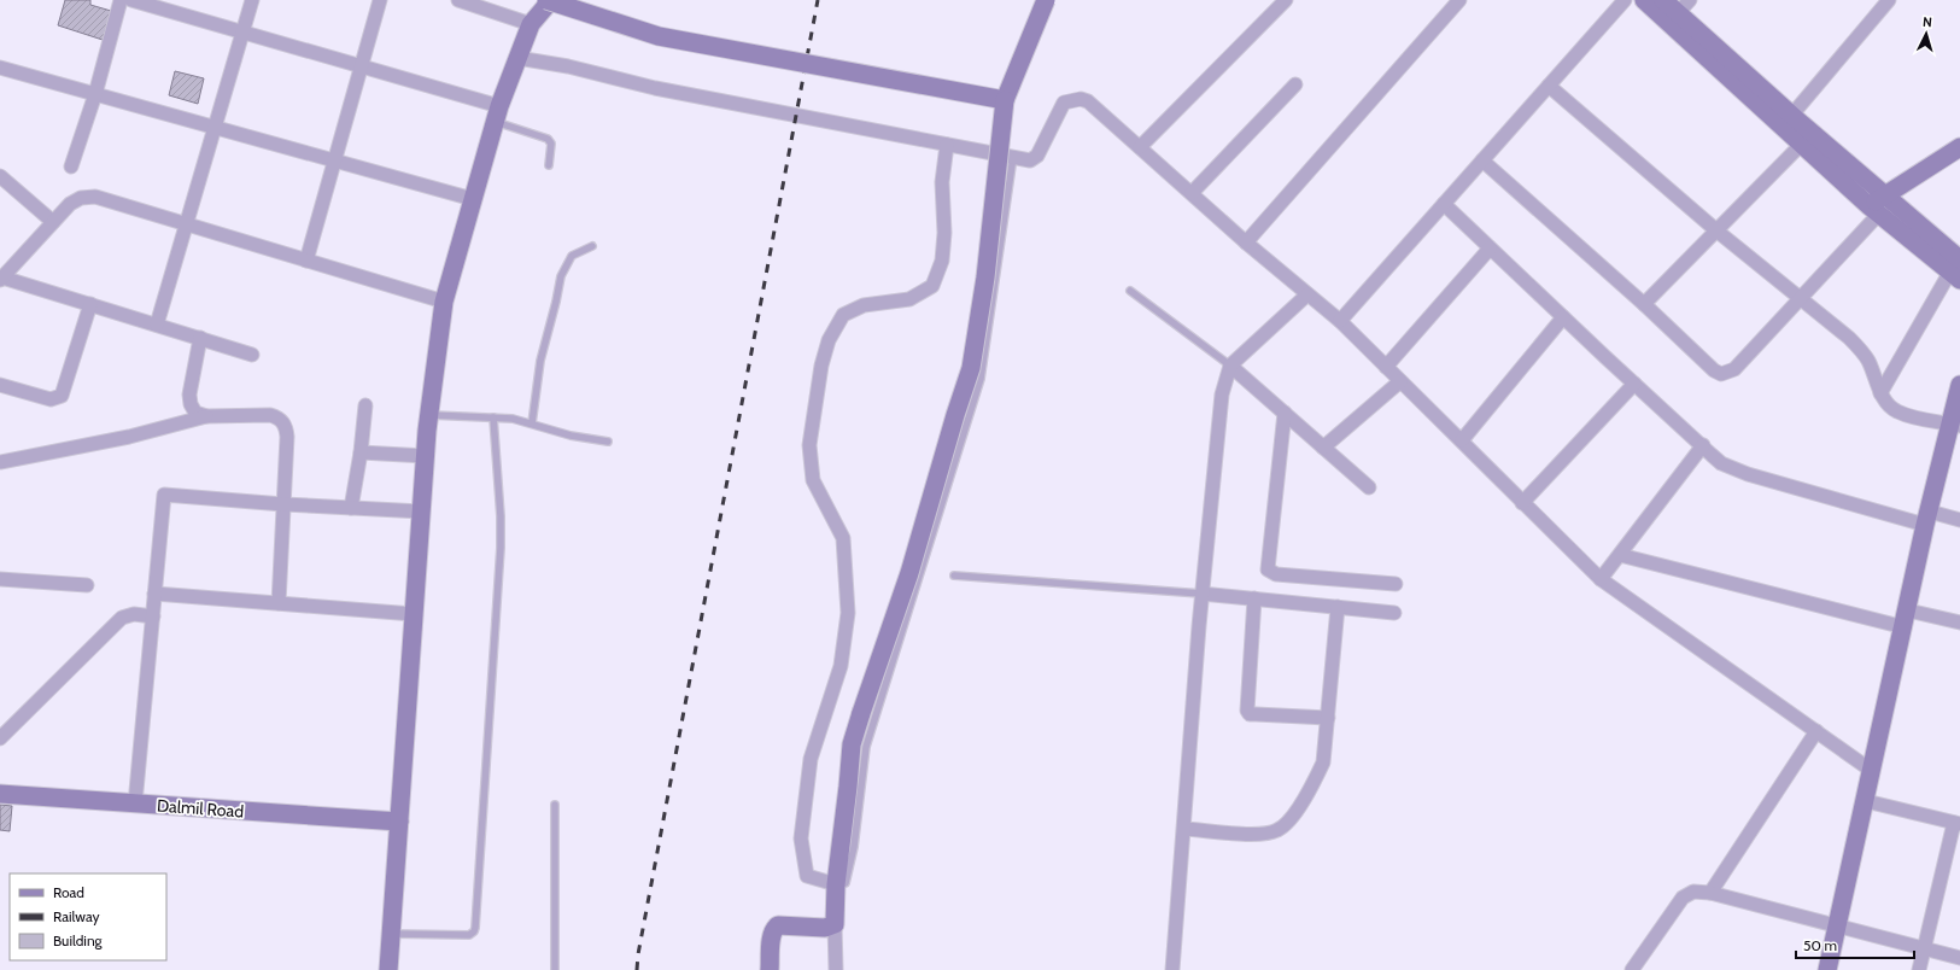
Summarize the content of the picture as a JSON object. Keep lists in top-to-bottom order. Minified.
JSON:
{"streets":{"street":["Dalmil Road"]},"legend":["Road","Railway","Building"],"scale_bar":"50 m","north":"top"}
